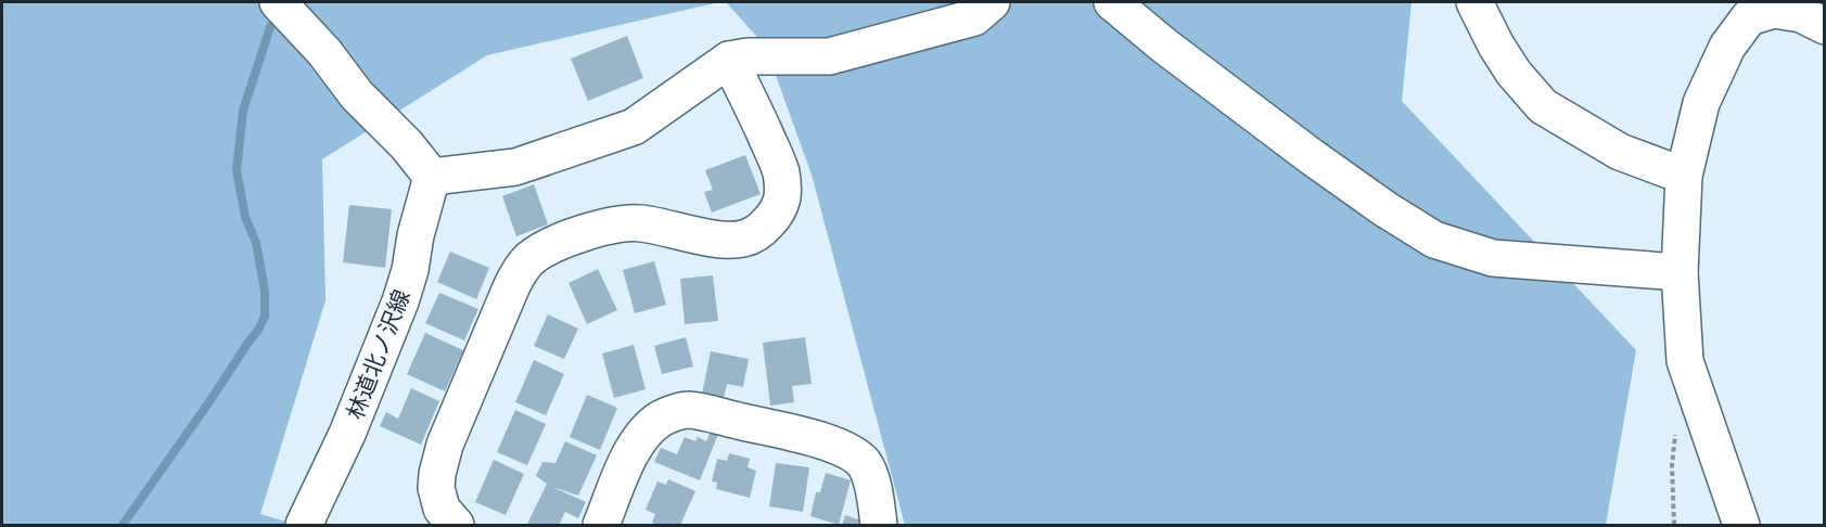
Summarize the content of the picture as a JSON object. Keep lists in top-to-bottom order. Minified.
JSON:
{"streets":{"street":["林道北ノ沢線"]}}
